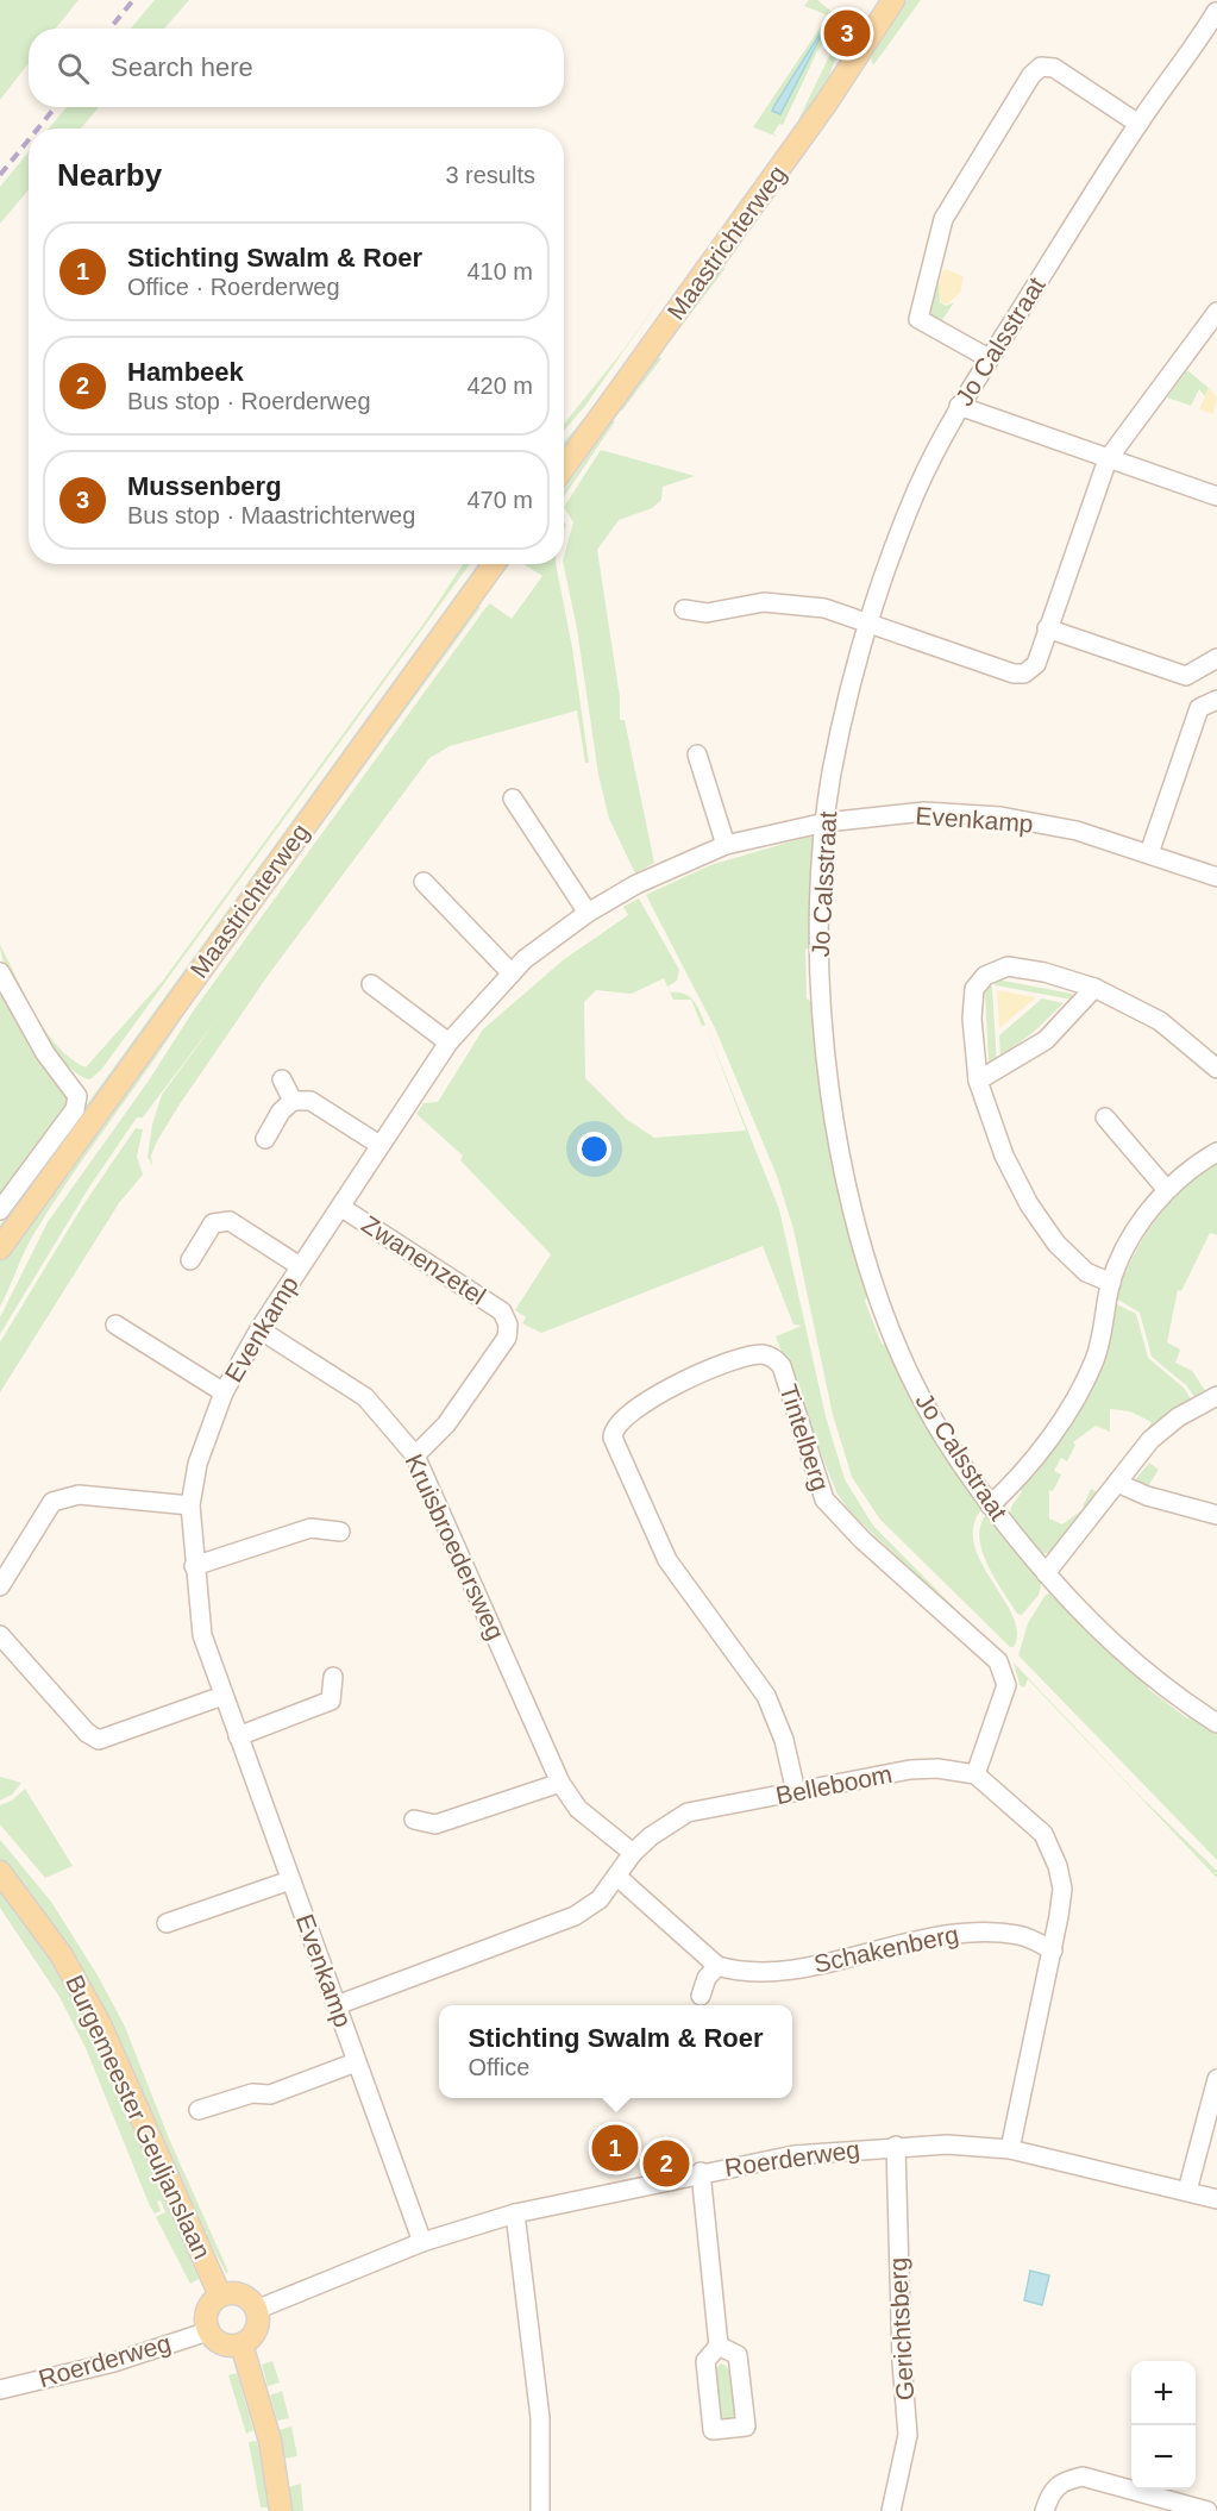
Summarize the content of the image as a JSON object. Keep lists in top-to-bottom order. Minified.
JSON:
{"streets":{"main road":["Maastrichterweg","Burgemeester Geuljanslaan"],"street":["Jo Calsstraat","Evenkamp","Zwanenzetel","Tintelberg","Kruisbroedersweg","Belleboom","Schakenberg","Roerderweg","Gerichtsberg"]},"crossings":[["Jo Calsstraat","Evenkamp"],["Evenkamp","Zwanenzetel"],["Evenkamp","Kruisbroedersweg"],["Evenkamp","Belleboom"],["Evenkamp","Roerderweg"],["Zwanenzetel","Kruisbroedersweg"],["Tintelberg","Belleboom"],["Kruisbroedersweg","Belleboom"],["Belleboom","Schakenberg"],["Belleboom","Roerderweg"],["Burgemeester Geuljanslaan","Roerderweg"],["Roerderweg","Gerichtsberg"]],"page":{"pins":["3","1","2"],"search":"Search here","heading":["Nearby","3 results"],"list":[{"mark":"1","name":"Stichting Swalm & Roer","note":"Office · Roerderweg","value":"410 m"},{"mark":"2","name":"Hambeek","note":"Bus stop · Roerderweg","value":"420 m"},{"mark":"3","name":"Mussenberg","note":"Bus stop · Maastrichterweg","value":"470 m"}],"popup":["Stichting Swalm & Roer","Office"],"map_buttons":["+","−"]}}
